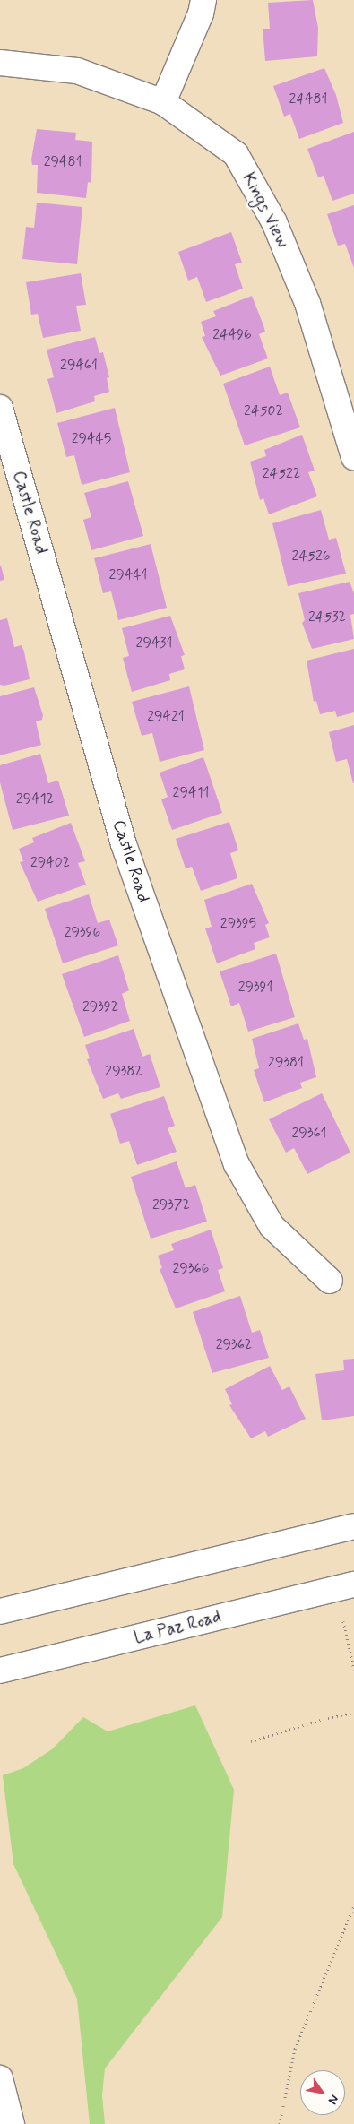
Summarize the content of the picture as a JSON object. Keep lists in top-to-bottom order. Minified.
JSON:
{"streets":{"street":["Kings View","Castle Road","La Paz Road"]},"house_numbers":["24481","29481","24496","29461","24502","29445","24522","24526","29441","24532","29431","29421","29411","29412","29402","29395","29396","29391","29392","29381","29382","29361","29372","29366","29362"],"north":"bottom right"}
